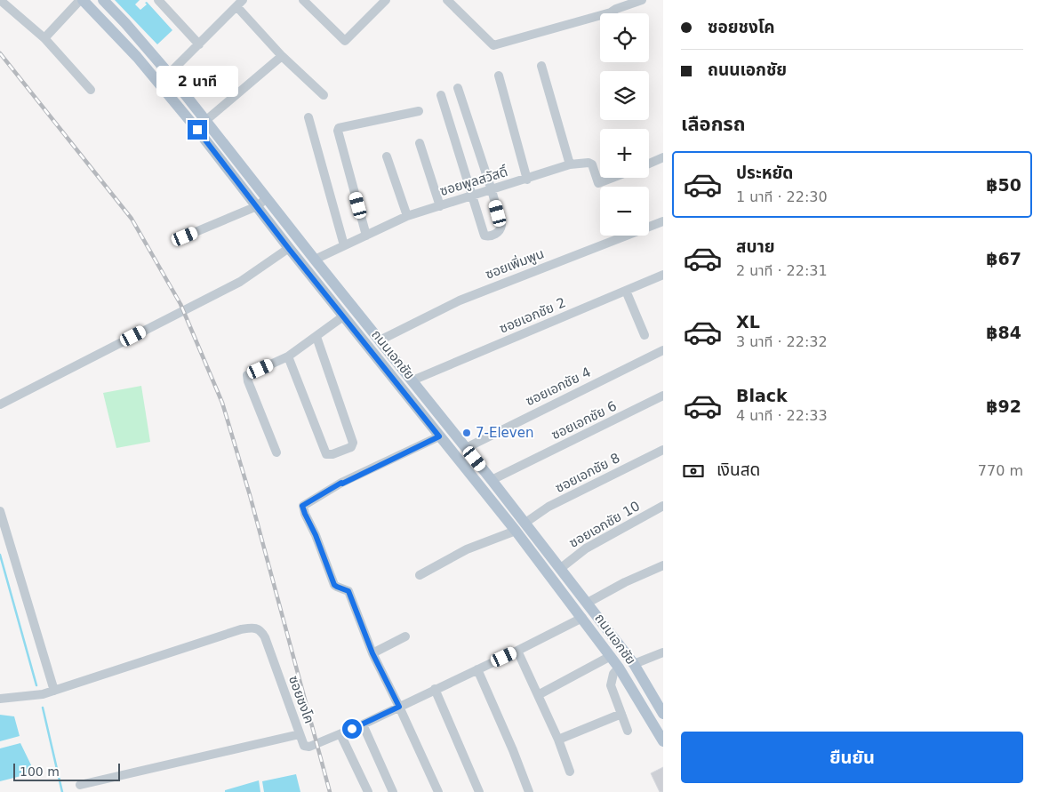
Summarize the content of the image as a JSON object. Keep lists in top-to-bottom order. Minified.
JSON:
{"streets":{"main road":["ถนนเอกชัย"],"street":["ซอยพูลสวัสดิ์","ซอยเพิ่มพูน","ซอยเอกชัย 2","ซอยเอกชัย 4","ซอยเอกชัย 6","ซอยเอกชัย 8","ซอยเอกชัย 10","ซอยชงโค"]},"crossings":[["ซอยพูลสวัสดิ์","ถนนเอกชัย"],["ซอยเพิ่มพูน","ถนนเอกชัย"],["ซอยเอกชัย 2","ถนนเอกชัย"],["ถนนเอกชัย","ซอยเอกชัย 4"],["ถนนเอกชัย","ซอยเอกชัย 6"],["ถนนเอกชัย","ซอยเอกชัย 8"],["ถนนเอกชัย","ซอยเอกชัย 10"],["ถนนเอกชัย","ซอยชงโค"]],"places":["7-Eleven"],"scale_bar":"100 m","page":{"banner":["ซอยชงโค","ถนนเอกชัย"],"map_buttons":["+","−"],"bubble":"2 นาที","heading":"เลือกรถ","list":[{"name":"ประหยัด","note":"1 นาที · 22:30","value":"฿50"},{"name":"สบาย","note":"2 นาที · 22:31","value":"฿67"},{"name":"XL","note":"3 นาที · 22:32","value":"฿84"},{"name":"Black","note":"4 นาที · 22:33","value":"฿92"}],"pay":["เงินสด","770 m"],"buttons":"ยืนยัน","scale":"100 m"}}
